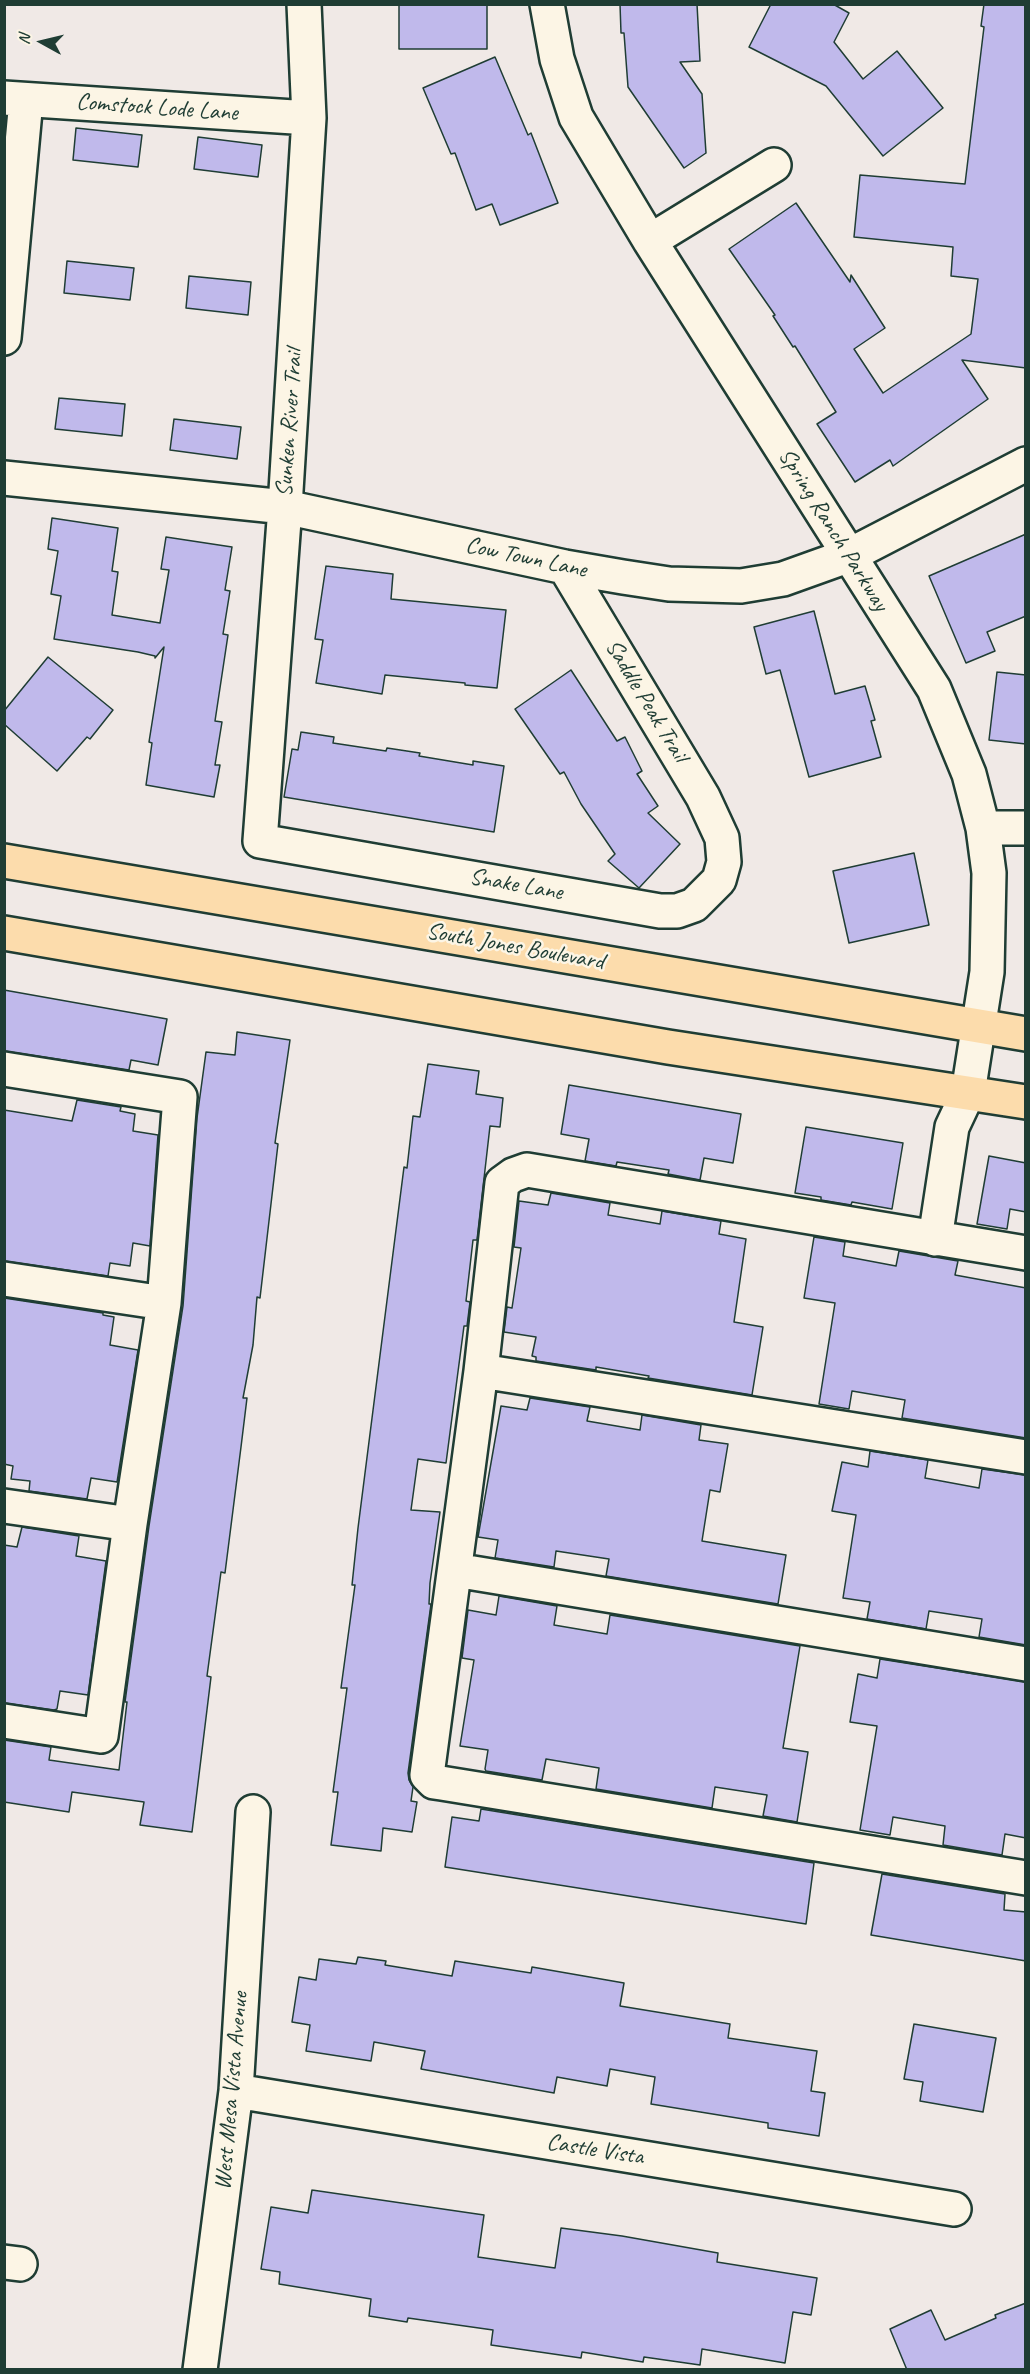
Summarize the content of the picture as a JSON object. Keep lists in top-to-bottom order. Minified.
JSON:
{"streets":{"main road":["South Jones Boulevard"],"street":["Comstock Lode Lane","Sunken River Trail","Spring Ranch Parkway","Cow Town Lane","Saddle Peak Trail","Snake Lane","West Mesa Vista Avenue","Castle Vista"]},"crossings":[["Comstock Lode Lane","Sunken River Trail"],["Sunken River Trail","Cow Town Lane"],["Sunken River Trail","Snake Lane"],["Spring Ranch Parkway","Cow Town Lane"],["Spring Ranch Parkway","South Jones Boulevard"],["Cow Town Lane","Saddle Peak Trail"],["Saddle Peak Trail","Snake Lane"],["West Mesa Vista Avenue","Castle Vista"]],"north":"left"}
